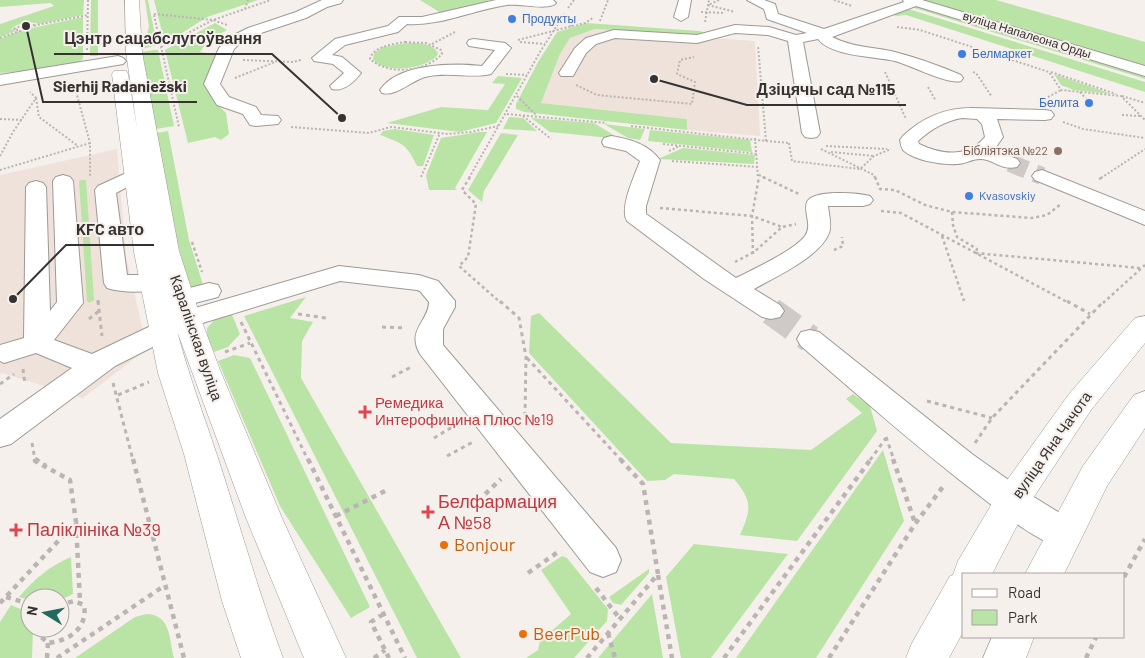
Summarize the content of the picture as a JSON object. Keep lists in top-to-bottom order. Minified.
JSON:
{"streets":{"main road":["Каралінская вуліца","вуліца Яна Чачота"],"street":["вуліца Напалеона Орды"]},"places":{"other":["Продукты","Sierhij Radaniežski","Белмаркет","Дзіцячы сад №115","Белита","Цэнтр сацабслугоўвання","Бібліятэка №22","Kvasovskiy","KFC авто","Bonjour","BeerPub"],"health":["Ремедика Интерофицина Плюс №19","Белфармация А №58","Паліклініка №39"]},"legend":["Road","Park"],"north":"left"}
